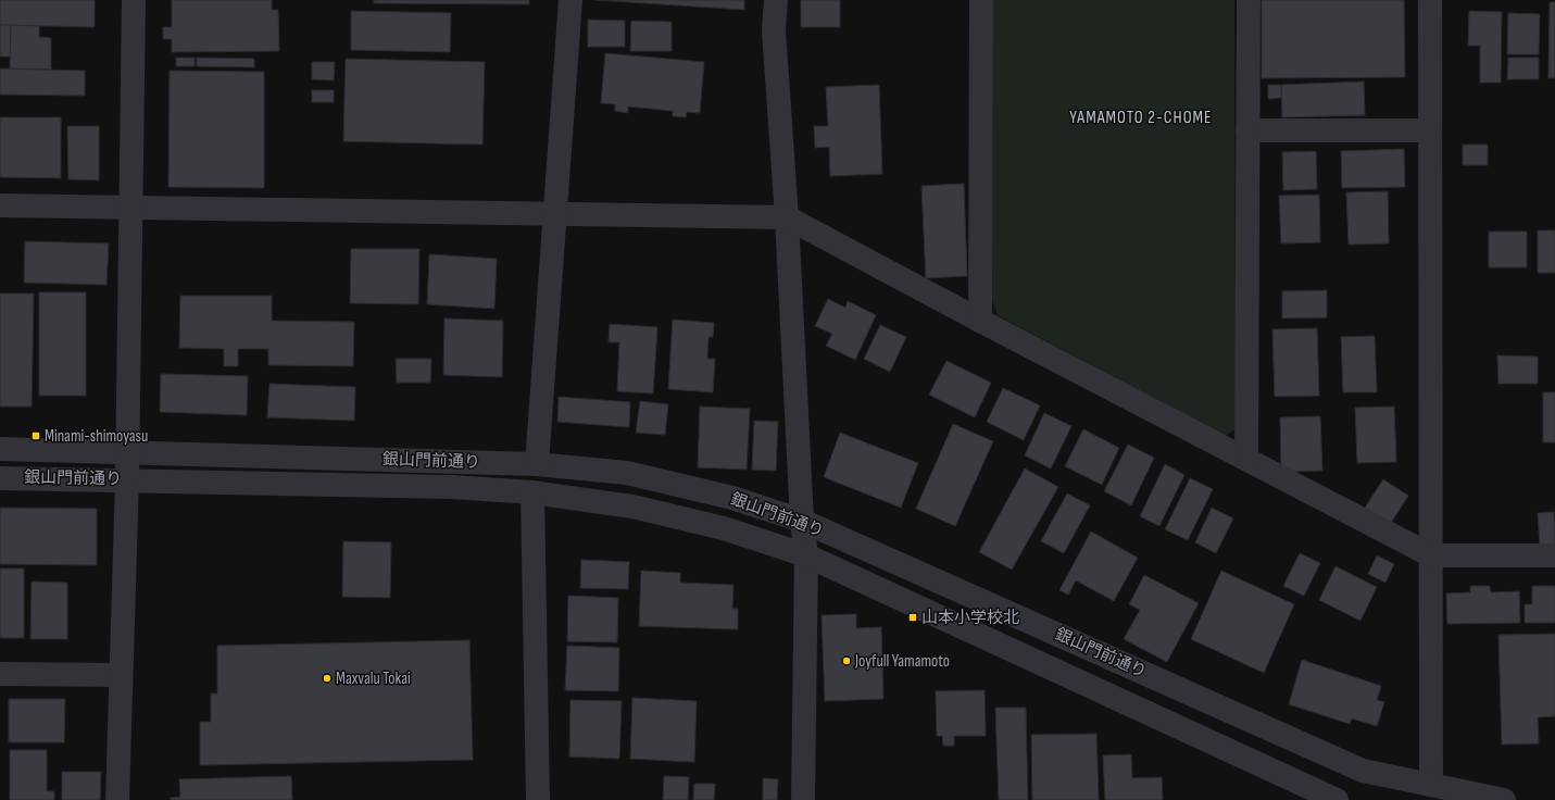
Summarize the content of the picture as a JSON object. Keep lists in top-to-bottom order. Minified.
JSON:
{"streets":{"street":["銀山門前通り"]},"districts":["YAMAMOTO 2-CHOME"],"places":{"transit":["Minami-shimoyasu","山本小学校北"],"other":["Joyfull Yamamoto","Maxvalu Tokai"]}}
